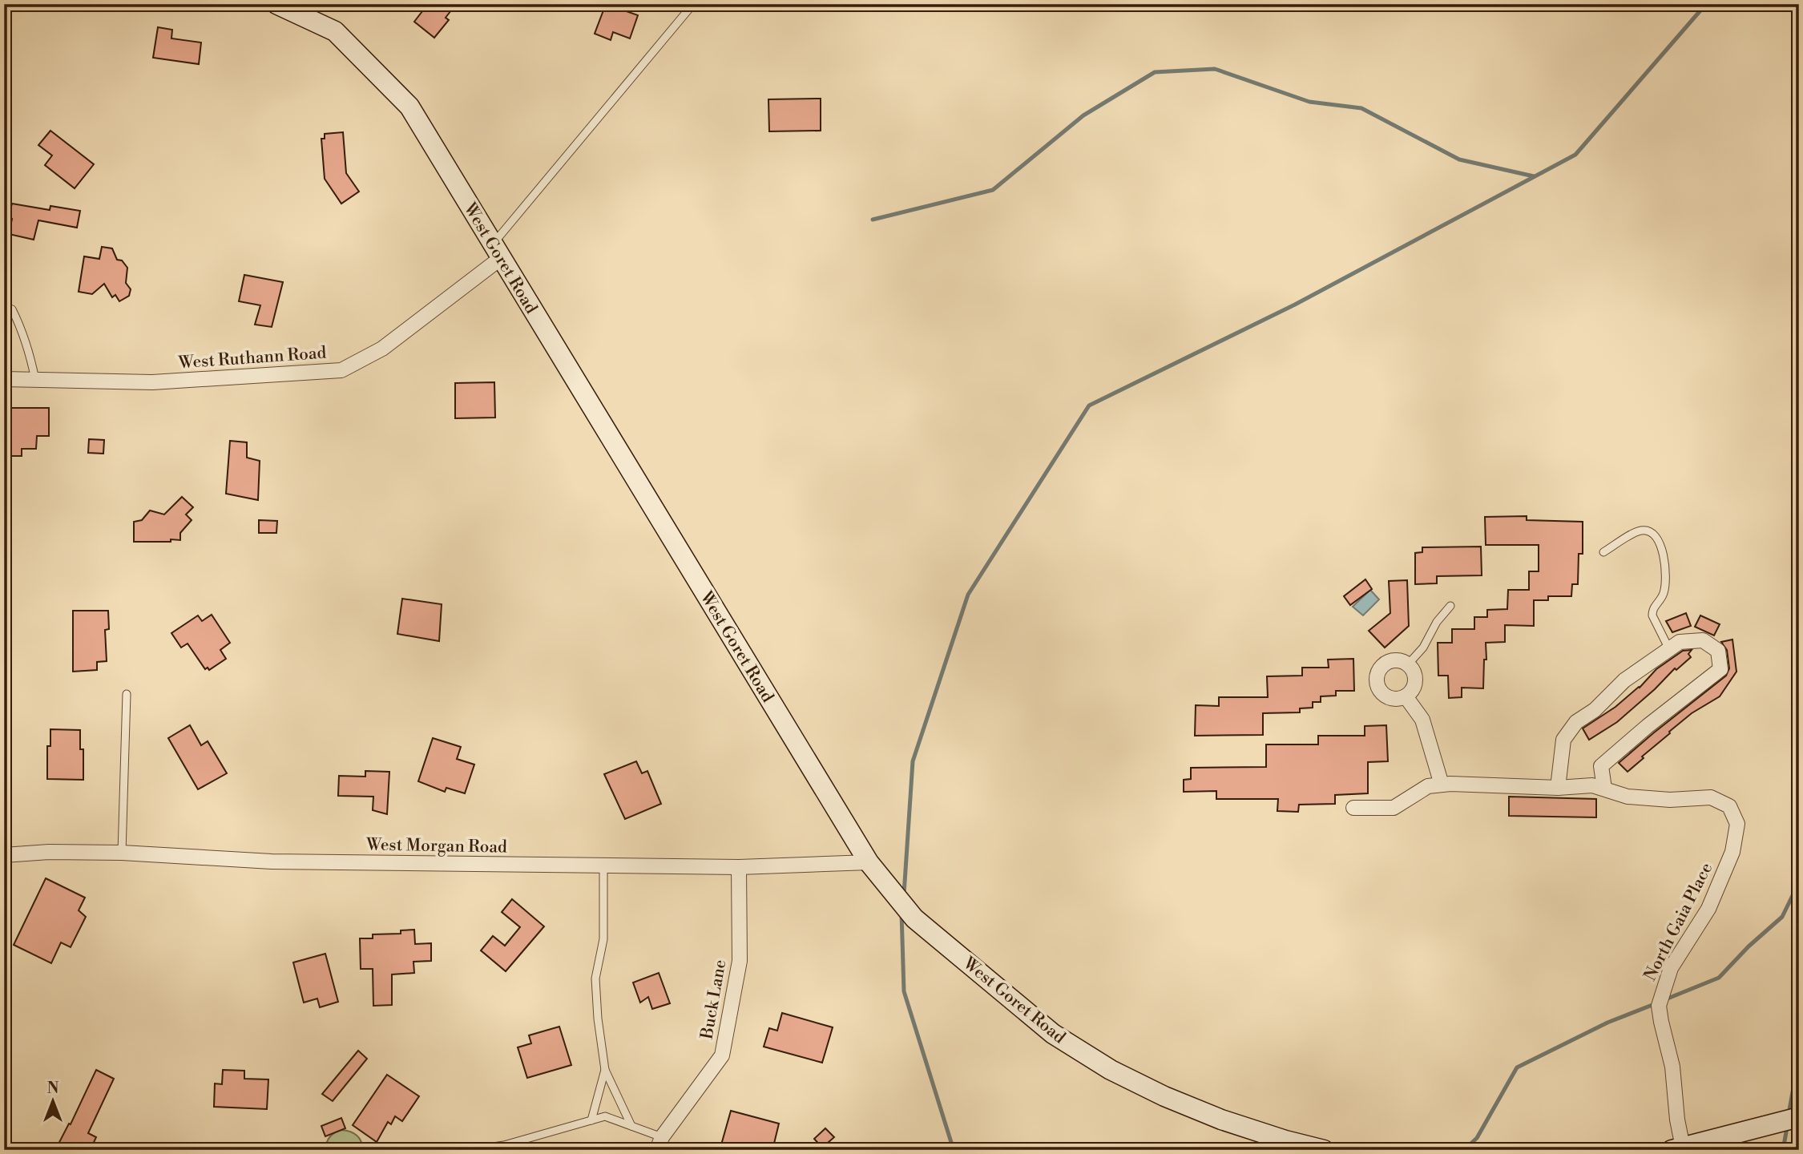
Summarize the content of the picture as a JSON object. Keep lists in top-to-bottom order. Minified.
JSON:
{"streets":{"street":["West Goret Road","West Ruthann Road","West Morgan Road","North Gaia Place","Buck Lane"]},"crossings":[["West Goret Road","West Ruthann Road"],["West Goret Road","West Morgan Road"],["West Morgan Road","Buck Lane"]],"north":"top"}
